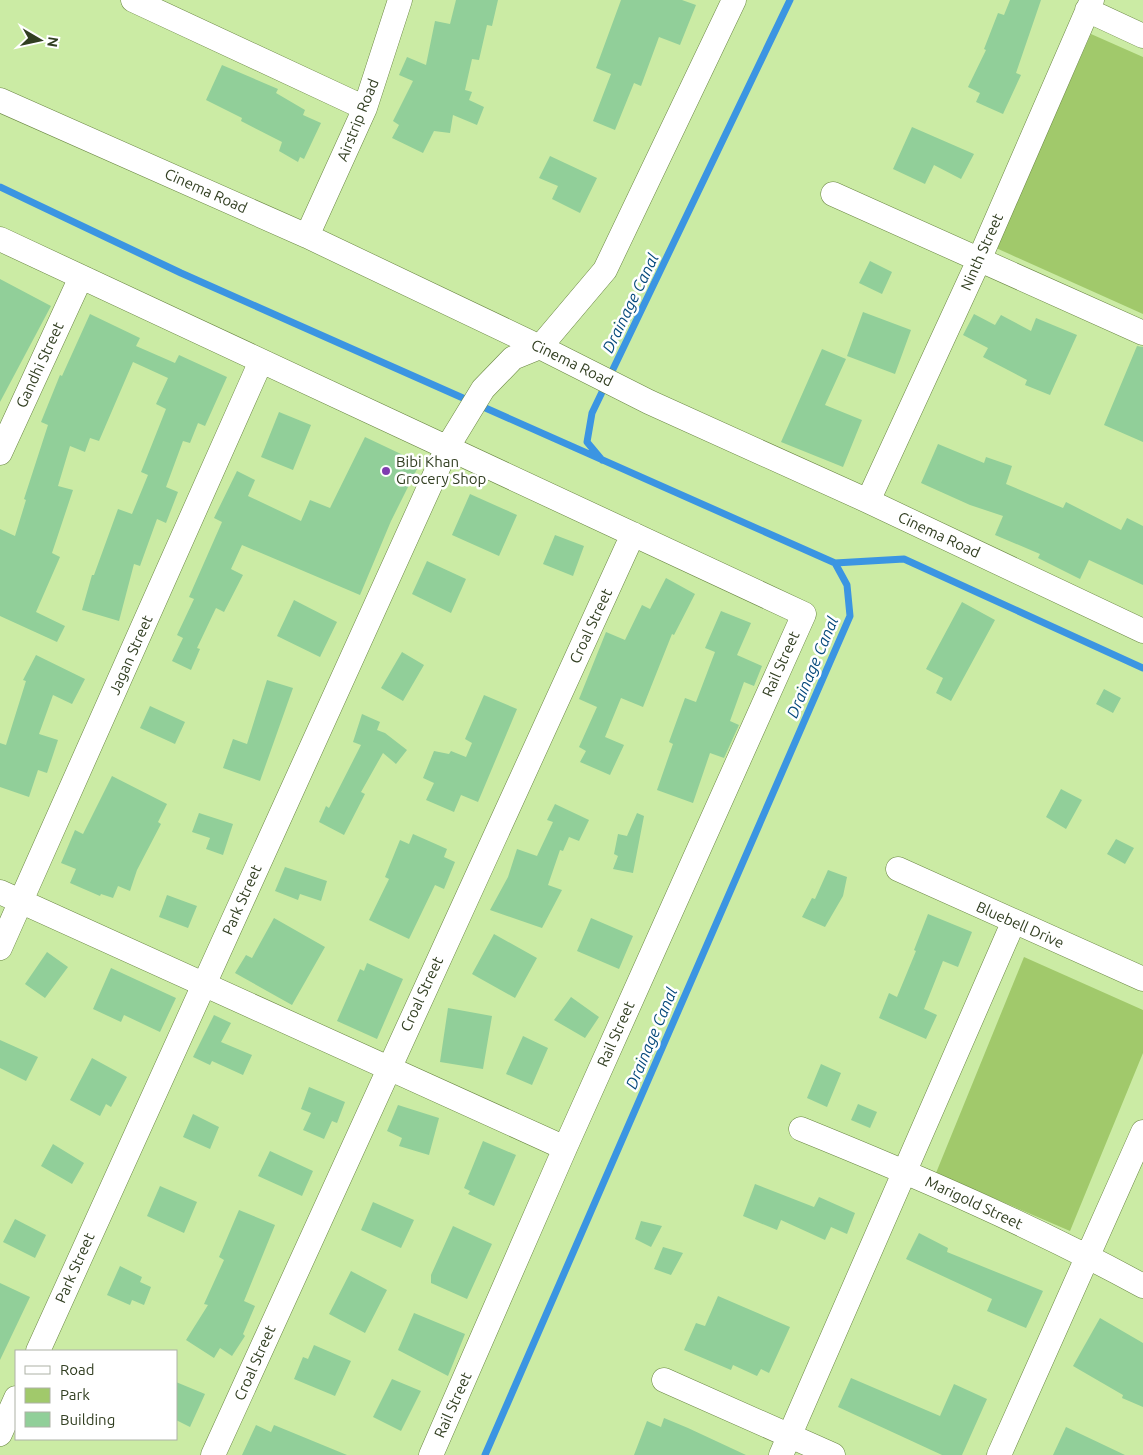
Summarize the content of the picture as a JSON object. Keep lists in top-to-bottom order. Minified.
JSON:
{"streets":{"street":["Airstrip Road","Cinema Road","Ninth Street","Gandhi Street","Croal Street","Jagan Street","Rail Street","Park Street","Bluebell Drive","Marigold Street"]},"crossings":[["Airstrip Road","Cinema Road"],["Cinema Road","Ninth Street"],["Cinema Road","Park Street"],["Croal Street","Rail Street"]],"water":["Drainage Canal"],"places":["Bibi Khan Grocery Shop"],"legend":["Road","Park","Building"],"north":"right"}
